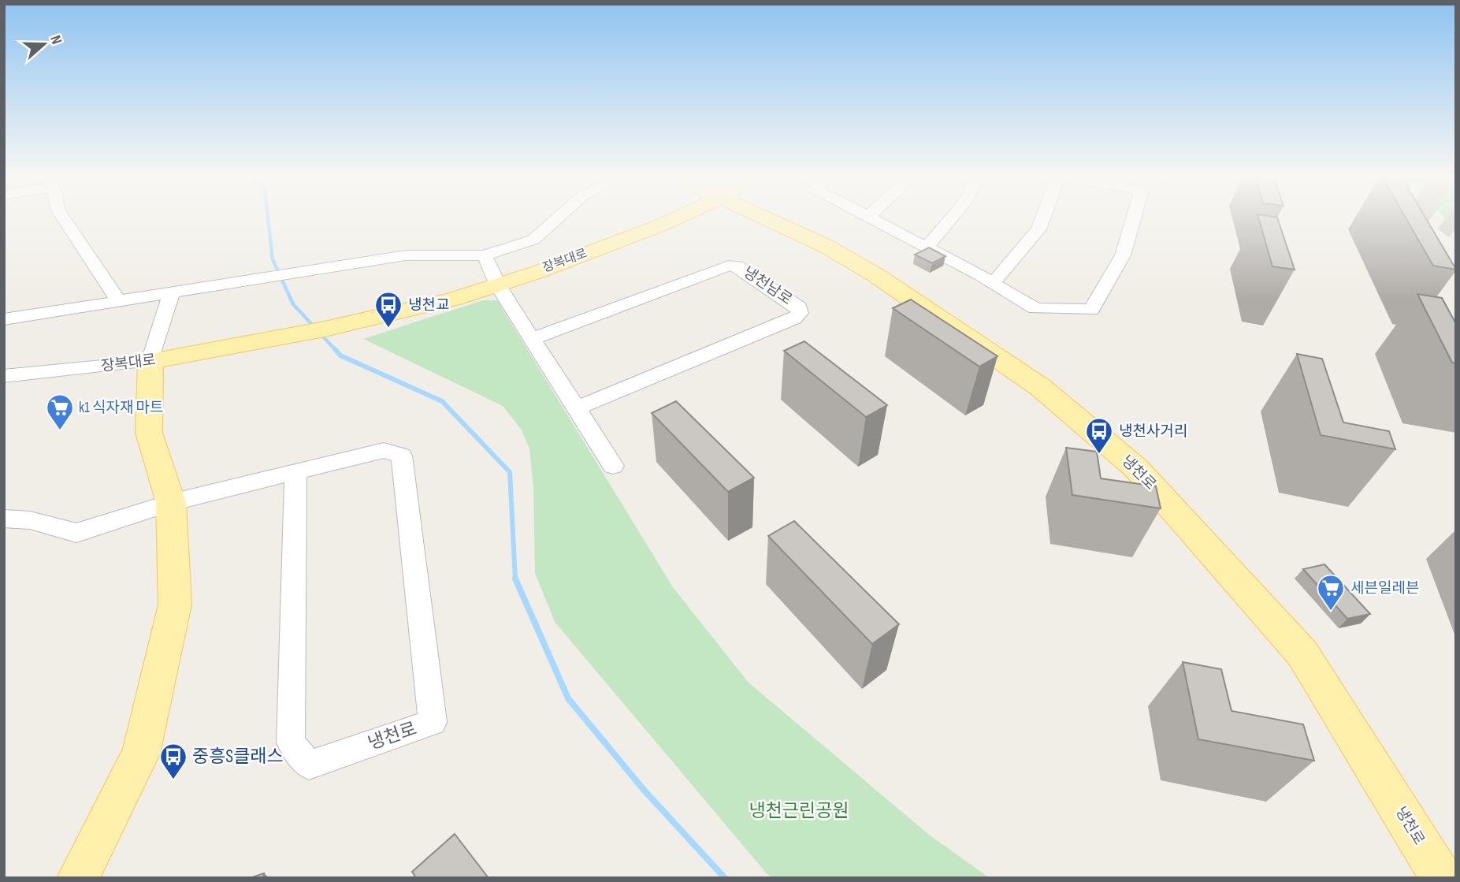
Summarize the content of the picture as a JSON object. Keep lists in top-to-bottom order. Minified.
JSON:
{"streets":{"main road":["장복대로","냉천로"],"street":["냉천남로"]},"parks":["냉천근린공원"],"places":{"bus stop":["냉천교","냉천사거리","중흥S클래스"],"supermarket":["k1 식자재 마트","세븐일레븐"]},"north":"right"}
